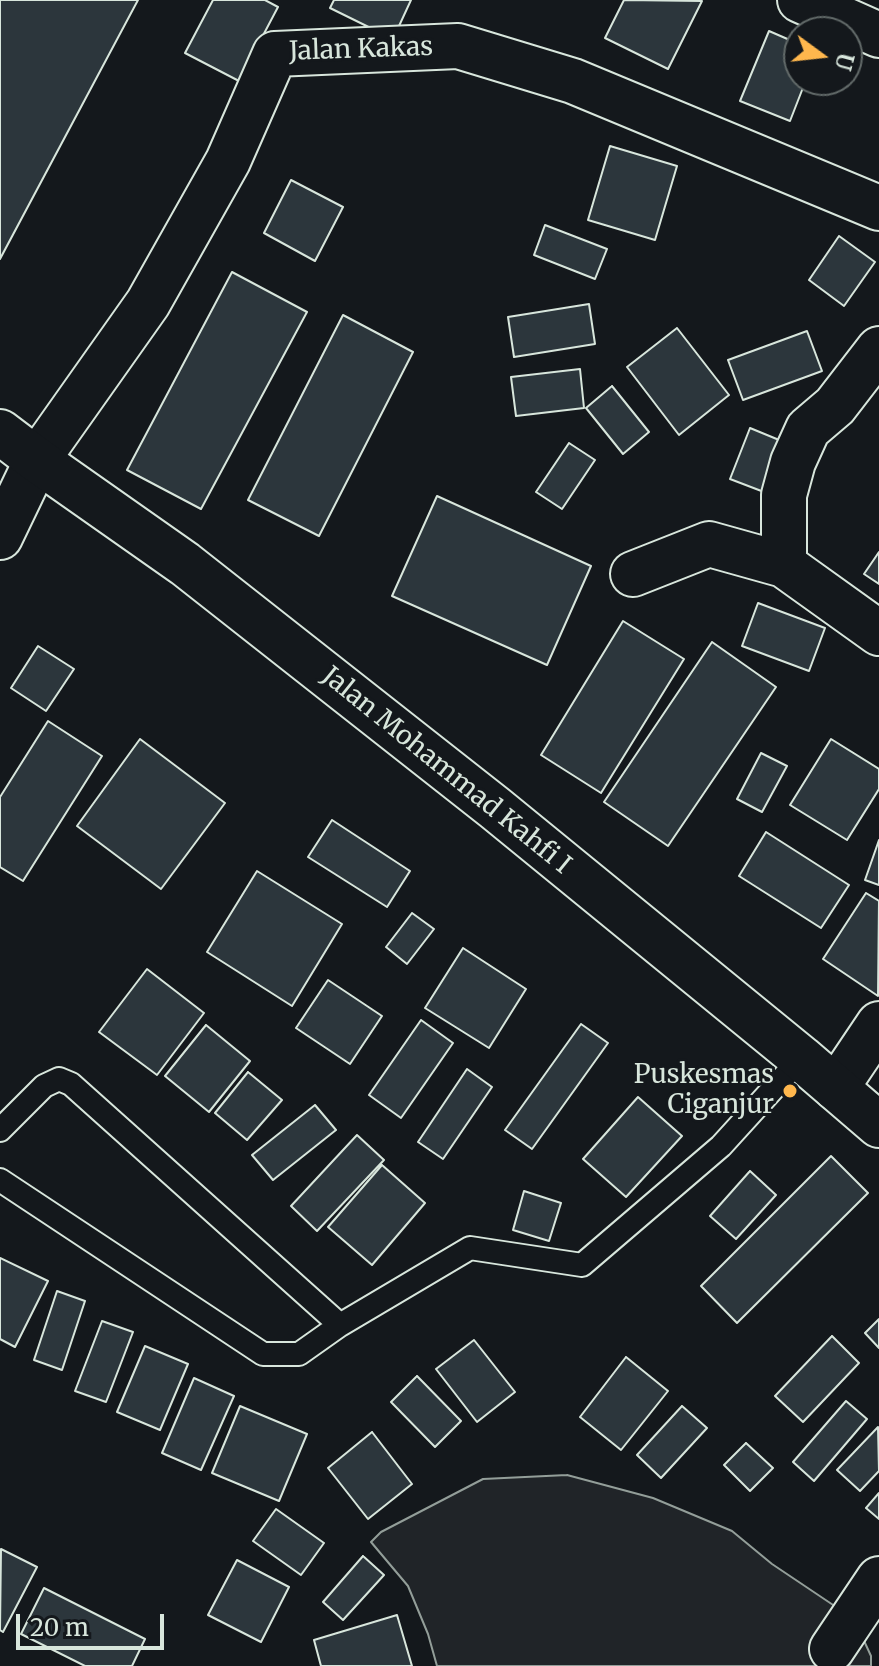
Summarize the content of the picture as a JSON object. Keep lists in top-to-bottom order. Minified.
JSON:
{"streets":{"street":["Jalan Kakas","Jalan Mohammad Kahfi I"]},"crossings":[["Jalan Kakas","Jalan Mohammad Kahfi I"]],"places":["Puskesmas Ciganjur"],"scale_bar":"20 m","north":"right"}
